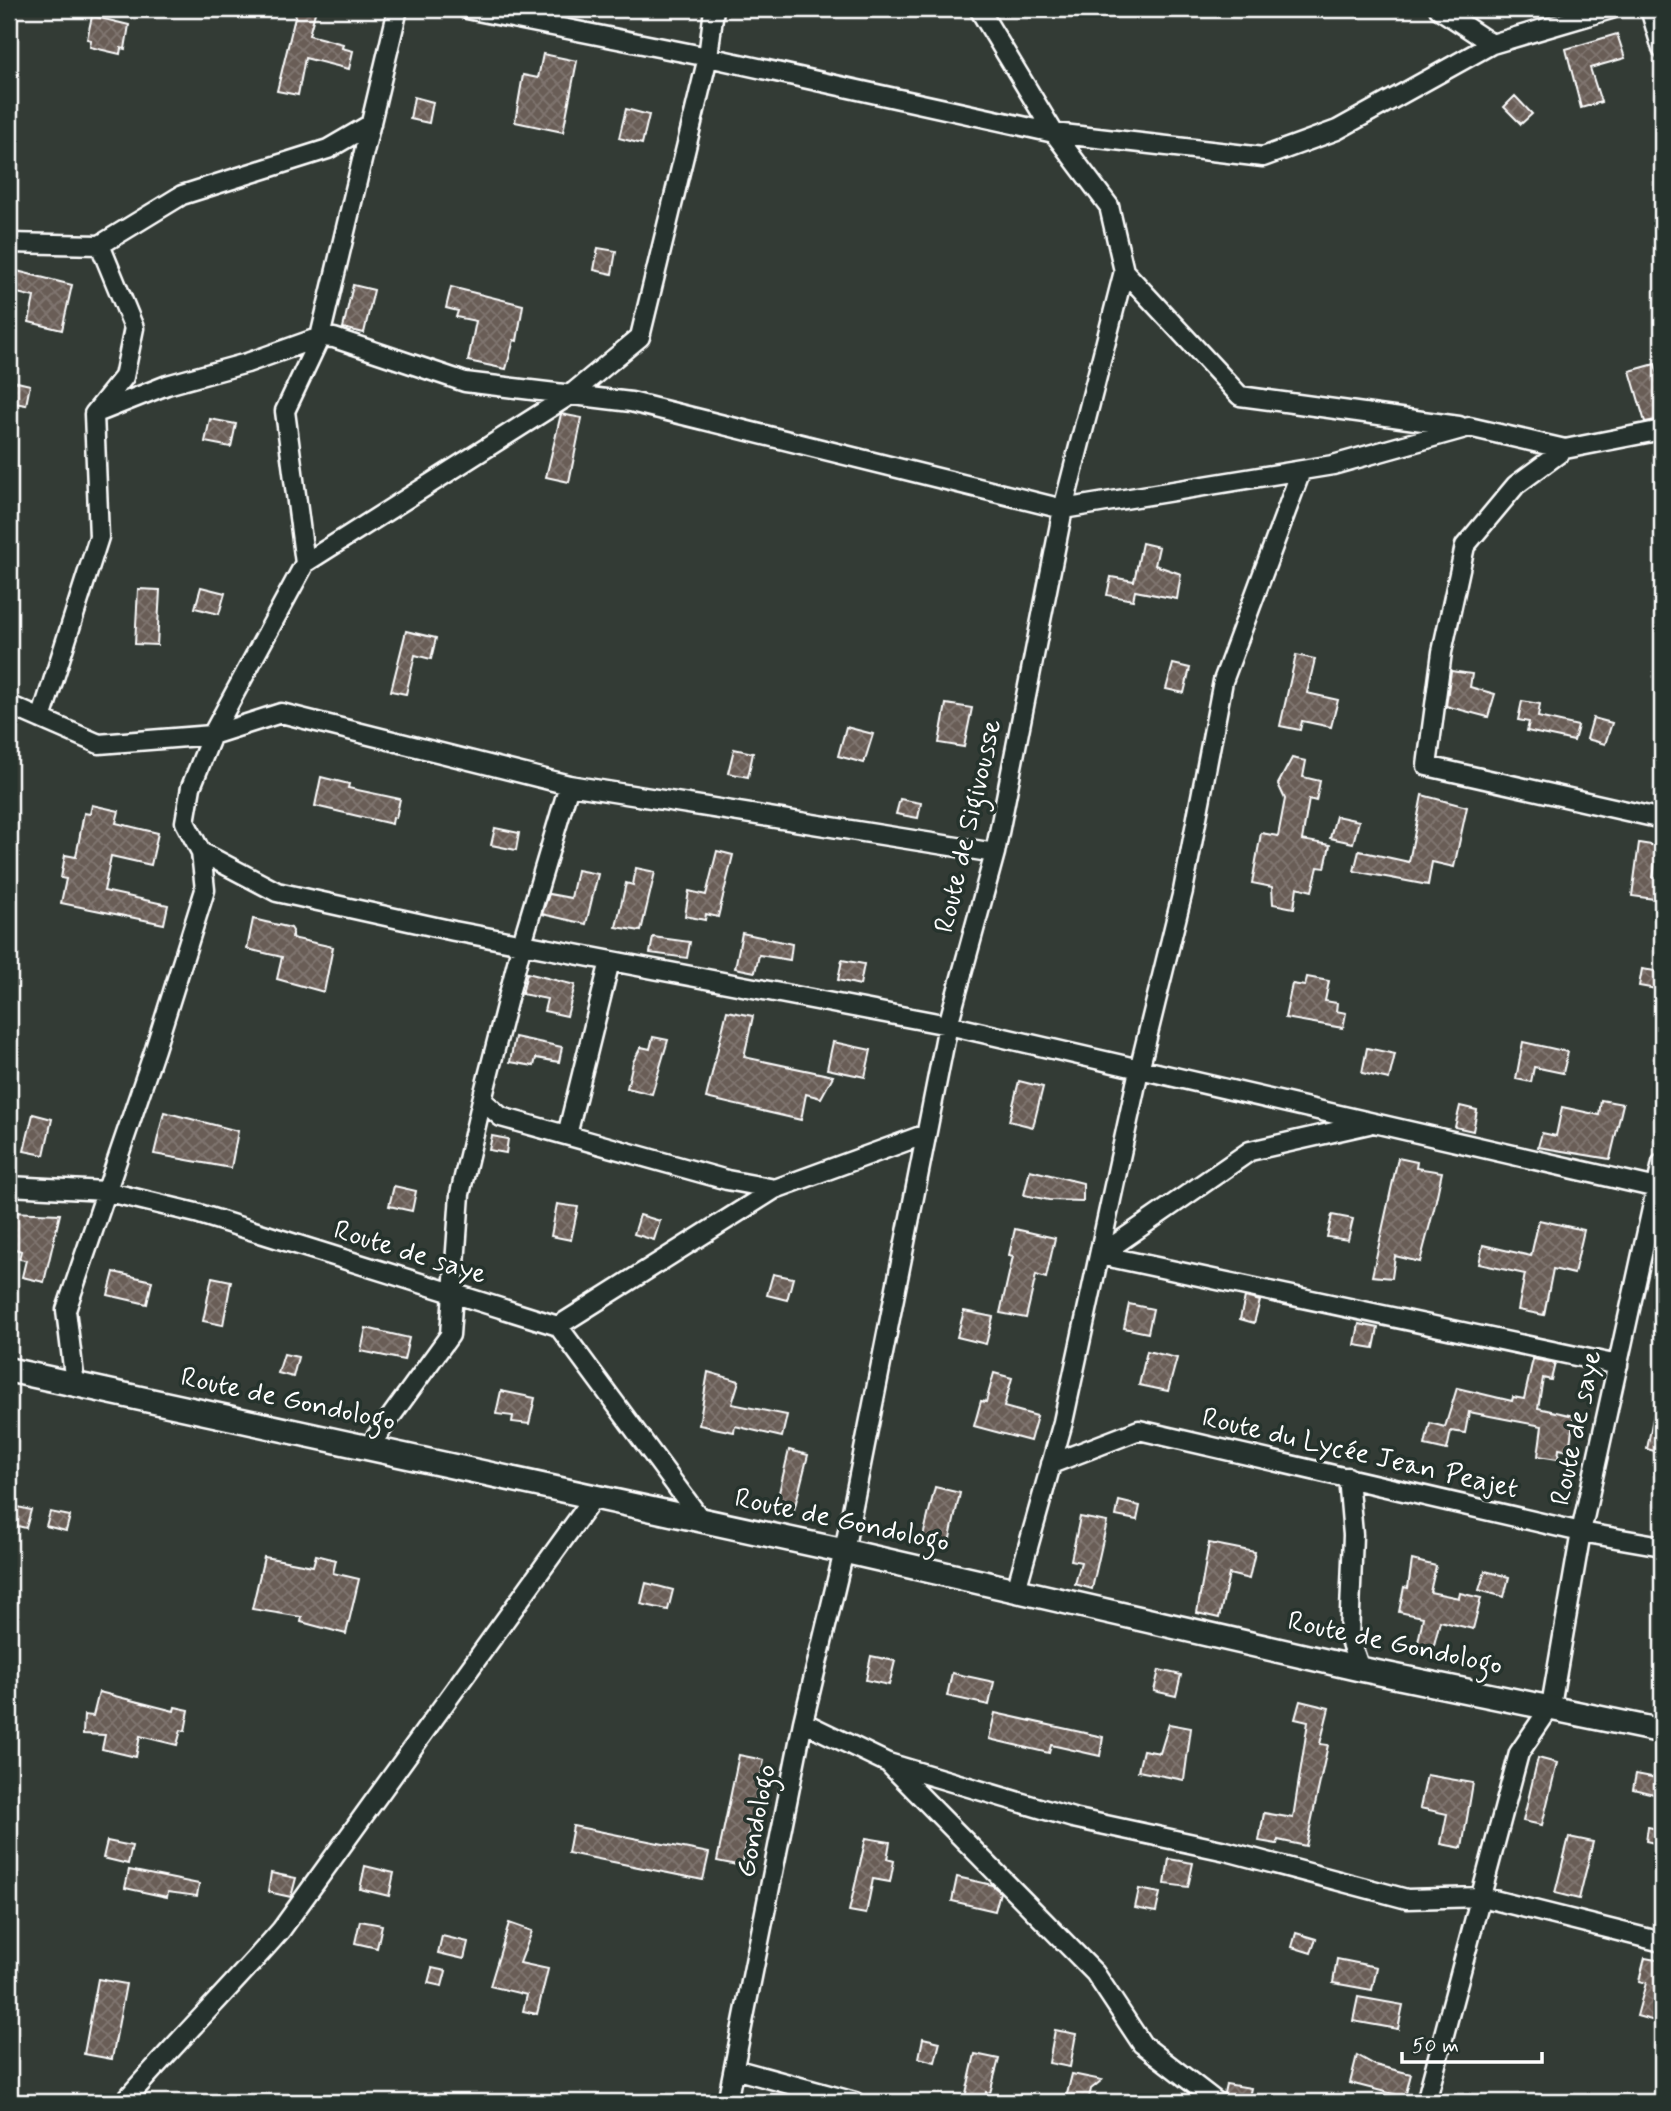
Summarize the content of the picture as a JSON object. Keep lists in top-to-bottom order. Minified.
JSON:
{"streets":{"street":["Route de Sigivousse","Route de saye","Route de Gondologo","Route du Lycée Jean Peajet","Gondologo"]},"crossings":[["Route de Sigivousse","Route de Gondologo"],["Route de Sigivousse","Gondologo"],["Route de saye","Route de Gondologo"],["Route de saye","Route du Lycée Jean Peajet"],["Route de Gondologo","Gondologo"]],"scale_bar":"50 m"}
